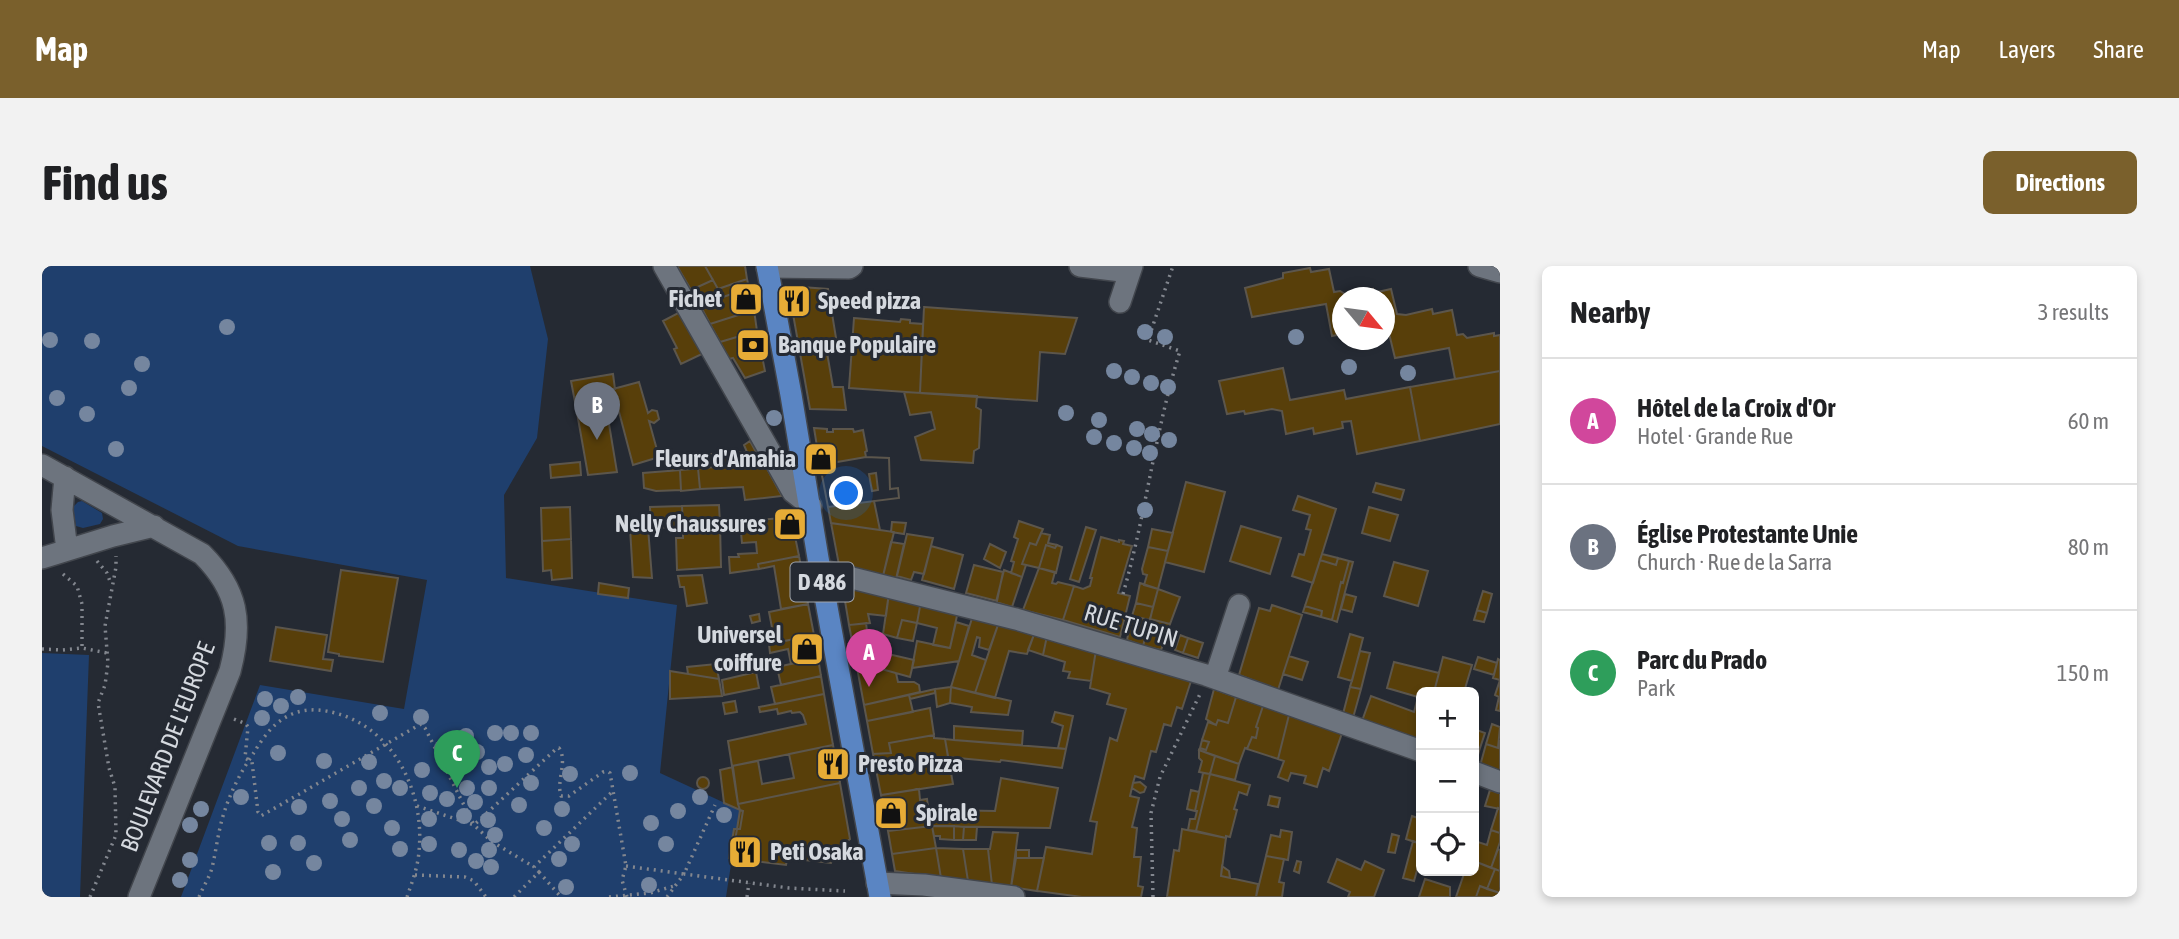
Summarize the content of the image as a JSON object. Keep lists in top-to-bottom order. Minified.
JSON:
{"streets":{"main road":["D 486"],"street":["RUE TUPIN","BOULEVARD DE L'EUROPE"]},"crossings":[["D 486","RUE TUPIN"]],"places":{"shop":["Fichet","Fleurs d'Amahia","Nelly Chaussures","Universel coiffure","Spirale"],"restaurant":["Speed pizza","Presto Pizza","Peti Osaka"],"bank":["Banque Populaire"]},"north":"bottom right","page":{"header":"Map","nav":["Map","Layers","Share"],"buttons":"Directions","title":"Find us","heading":["Nearby","3 results"],"list":[{"mark":"A","name":"Hôtel de la Croix d'Or","note":"Hotel · Grande Rue","value":"60 m"},{"mark":"B","name":"Église Protestante Unie","note":"Church · Rue de la Sarra","value":"80 m"},{"mark":"C","name":"Parc du Prado","note":"Park","value":"150 m"}],"pins":["B","A","C"],"map_buttons":["+","−"]}}
